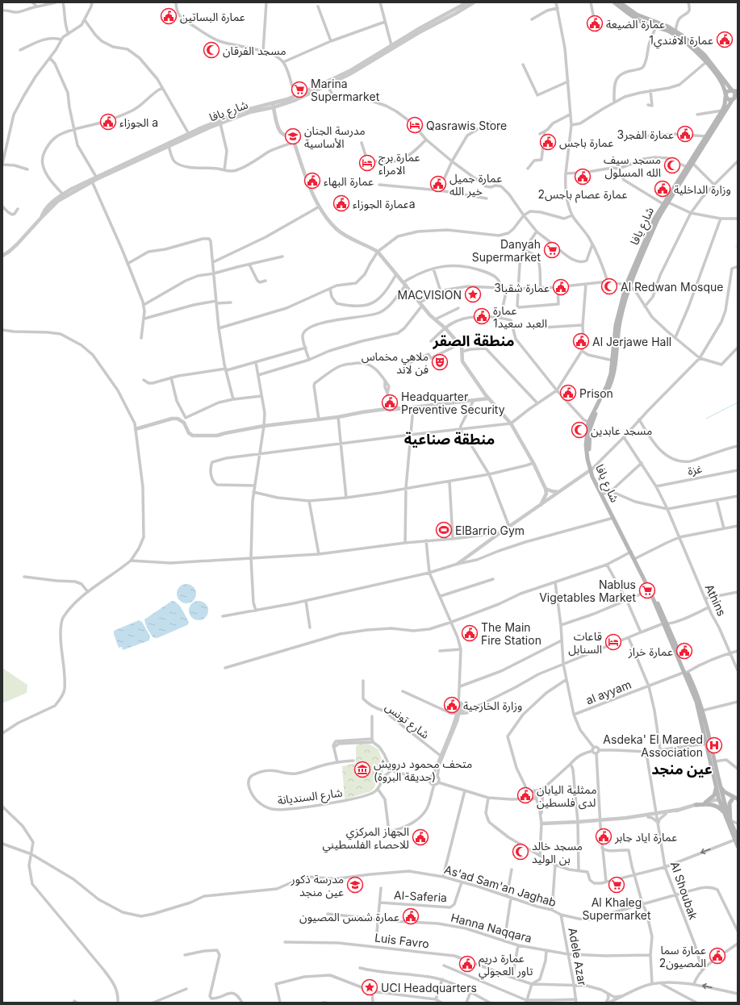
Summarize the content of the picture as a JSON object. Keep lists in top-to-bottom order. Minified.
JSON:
{"streets":{"main road":["شارع يافا"],"street":["غزة","Athins","al ayyam","شارع تونس","شارع السنديانة","As'ad Sam'an Jaghab","Al Shoubak","Al-Saferia","Hanna Naqqara","Luis Favro","Adele Azar"]},"crossings":[["شارع يافا","al ayyam"],["شارع يافا","Al Shoubak"],["غزة","Athins"],["Athins","al ayyam"],["As'ad Sam'an Jaghab","Al Shoubak"],["As'ad Sam'an Jaghab","Al-Saferia"],["As'ad Sam'an Jaghab","Adele Azar"],["Hanna Naqqara","Adele Azar"],["Luis Favro","Adele Azar"]],"districts":["منطقة الصقر","منطقة صناعية","عين منجد"],"places":{"public building":["عمارة البساتين","عمارة الضيعة","عمارة الافندي1","الجوزاء a","عمارة الفجر3","عمارة باجس","عمارة عصام باجس2","عمارة البهاء","عمارة جميل خير الله","وزارة الداخلية","عمارة الجوزاءa","عمارة شقبا3","عمارة العبد سعيد1","Al Jerjawe Hall","Prison","Headquarter Preventive Security","The Main Fire Station","عمارة خراز","وزارة الخارجية","ممثلية اليابان لدى فلسطين","عمارة اياد جابر","الجهاز المركزي للاحصاء الفلسطيني","عمارة شمس المصيون","عمارة سما المصيون2","عمارة دريم تاور العجولي"],"mosque":["مسجد الفرقان","مسجد سيف الله المسلول","Al Redwan Mosque","مسجد عابدين","مسجد خالد بن الوليد"],"supermarket":["Marina Supermarket","Danyah Supermarket","Nablus Vigetables Market","Al Khaleg Supermarket"],"hotel":["Qasrawis Store","عمارة برج الامراء","قاعات السنابل"],"school or university":["مدرسة الجنان الأساسية","مدرسة ذكور عين منجد"],"place":["MACVISION","UCI Headquarters"],"theatre":["ملاهي مخماس فن لاند"],"sports":["ElBarrio Gym"],"hospital":["Asdeka' El Mareed Association"],"museum":["متحف محمود درويش (حديقة البروة)"]}}
